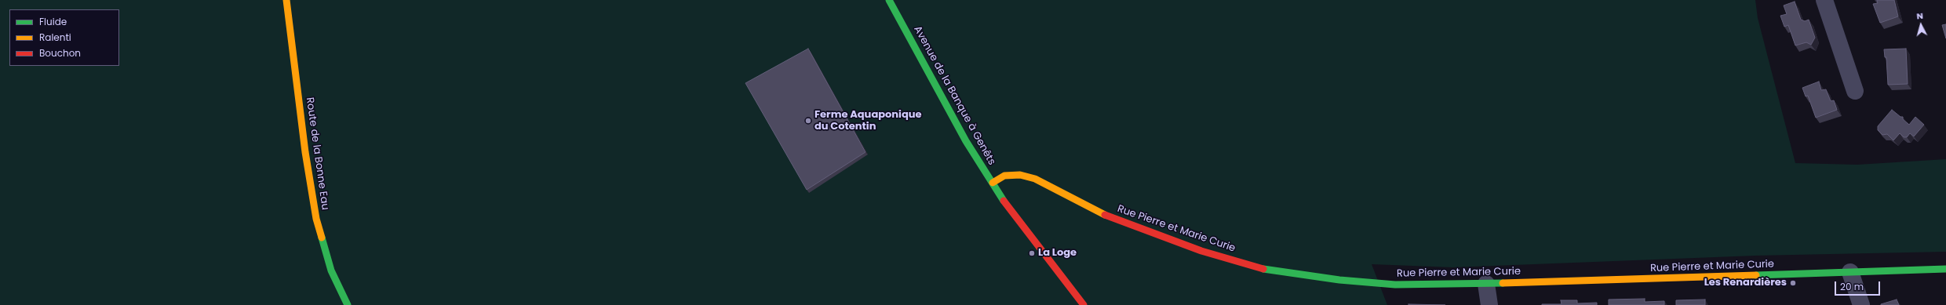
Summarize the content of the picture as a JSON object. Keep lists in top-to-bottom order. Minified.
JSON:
{"streets":{"street":["Avenue de la Banque à Genêts","Route de la Bonne Eau","Rue Pierre et Marie Curie"]},"crossings":[["Avenue de la Banque à Genêts","Rue Pierre et Marie Curie"]],"places":["Ferme Aquaponique du Cotentin","La Loge","Les Renardières"],"legend":["Fluide","Ralenti","Bouchon"],"scale_bar":"20 m","north":"top"}
